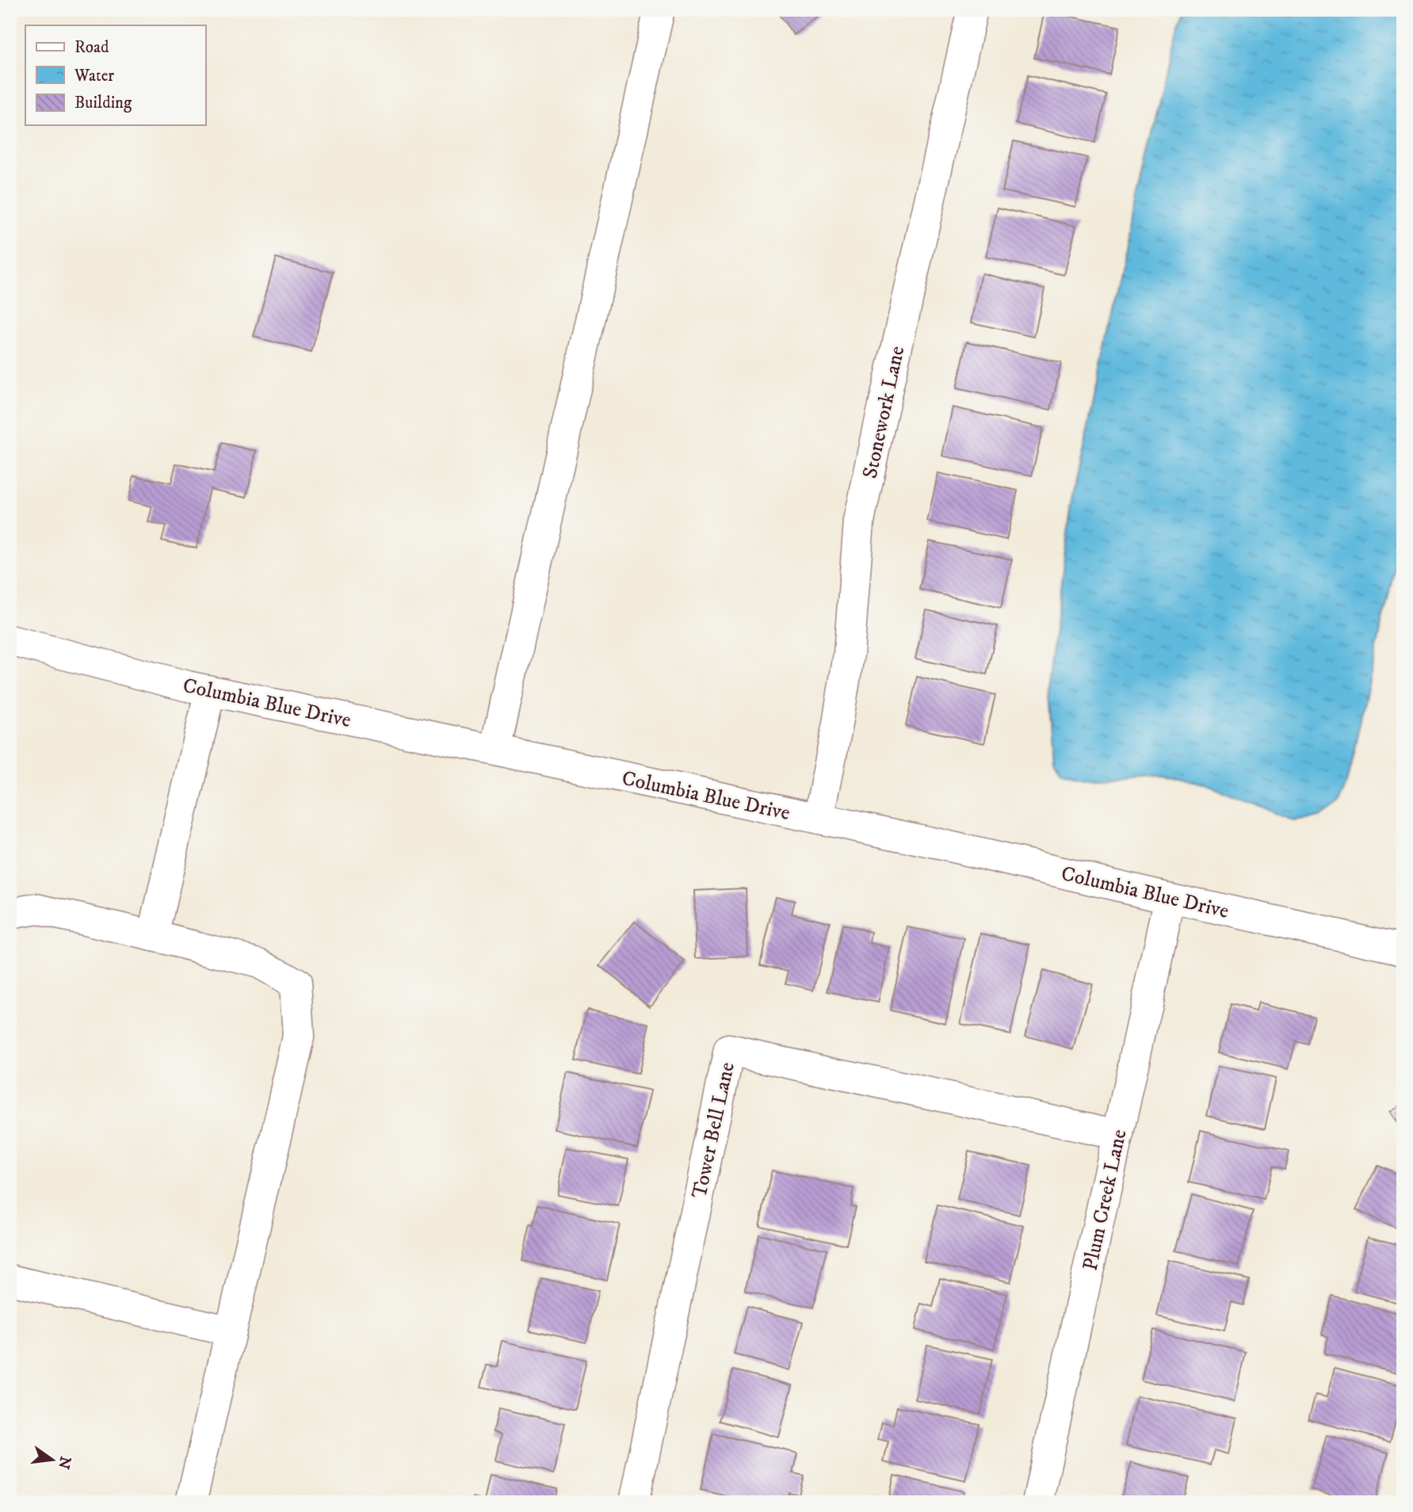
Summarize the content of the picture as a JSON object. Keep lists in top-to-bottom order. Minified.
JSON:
{"streets":{"street":["Stonework Lane","Columbia Blue Drive","Tower Bell Lane","Plum Creek Lane"]},"crossings":[["Stonework Lane","Columbia Blue Drive"],["Columbia Blue Drive","Plum Creek Lane"],["Tower Bell Lane","Plum Creek Lane"]],"legend":["Road","Water","Building"],"north":"right"}
